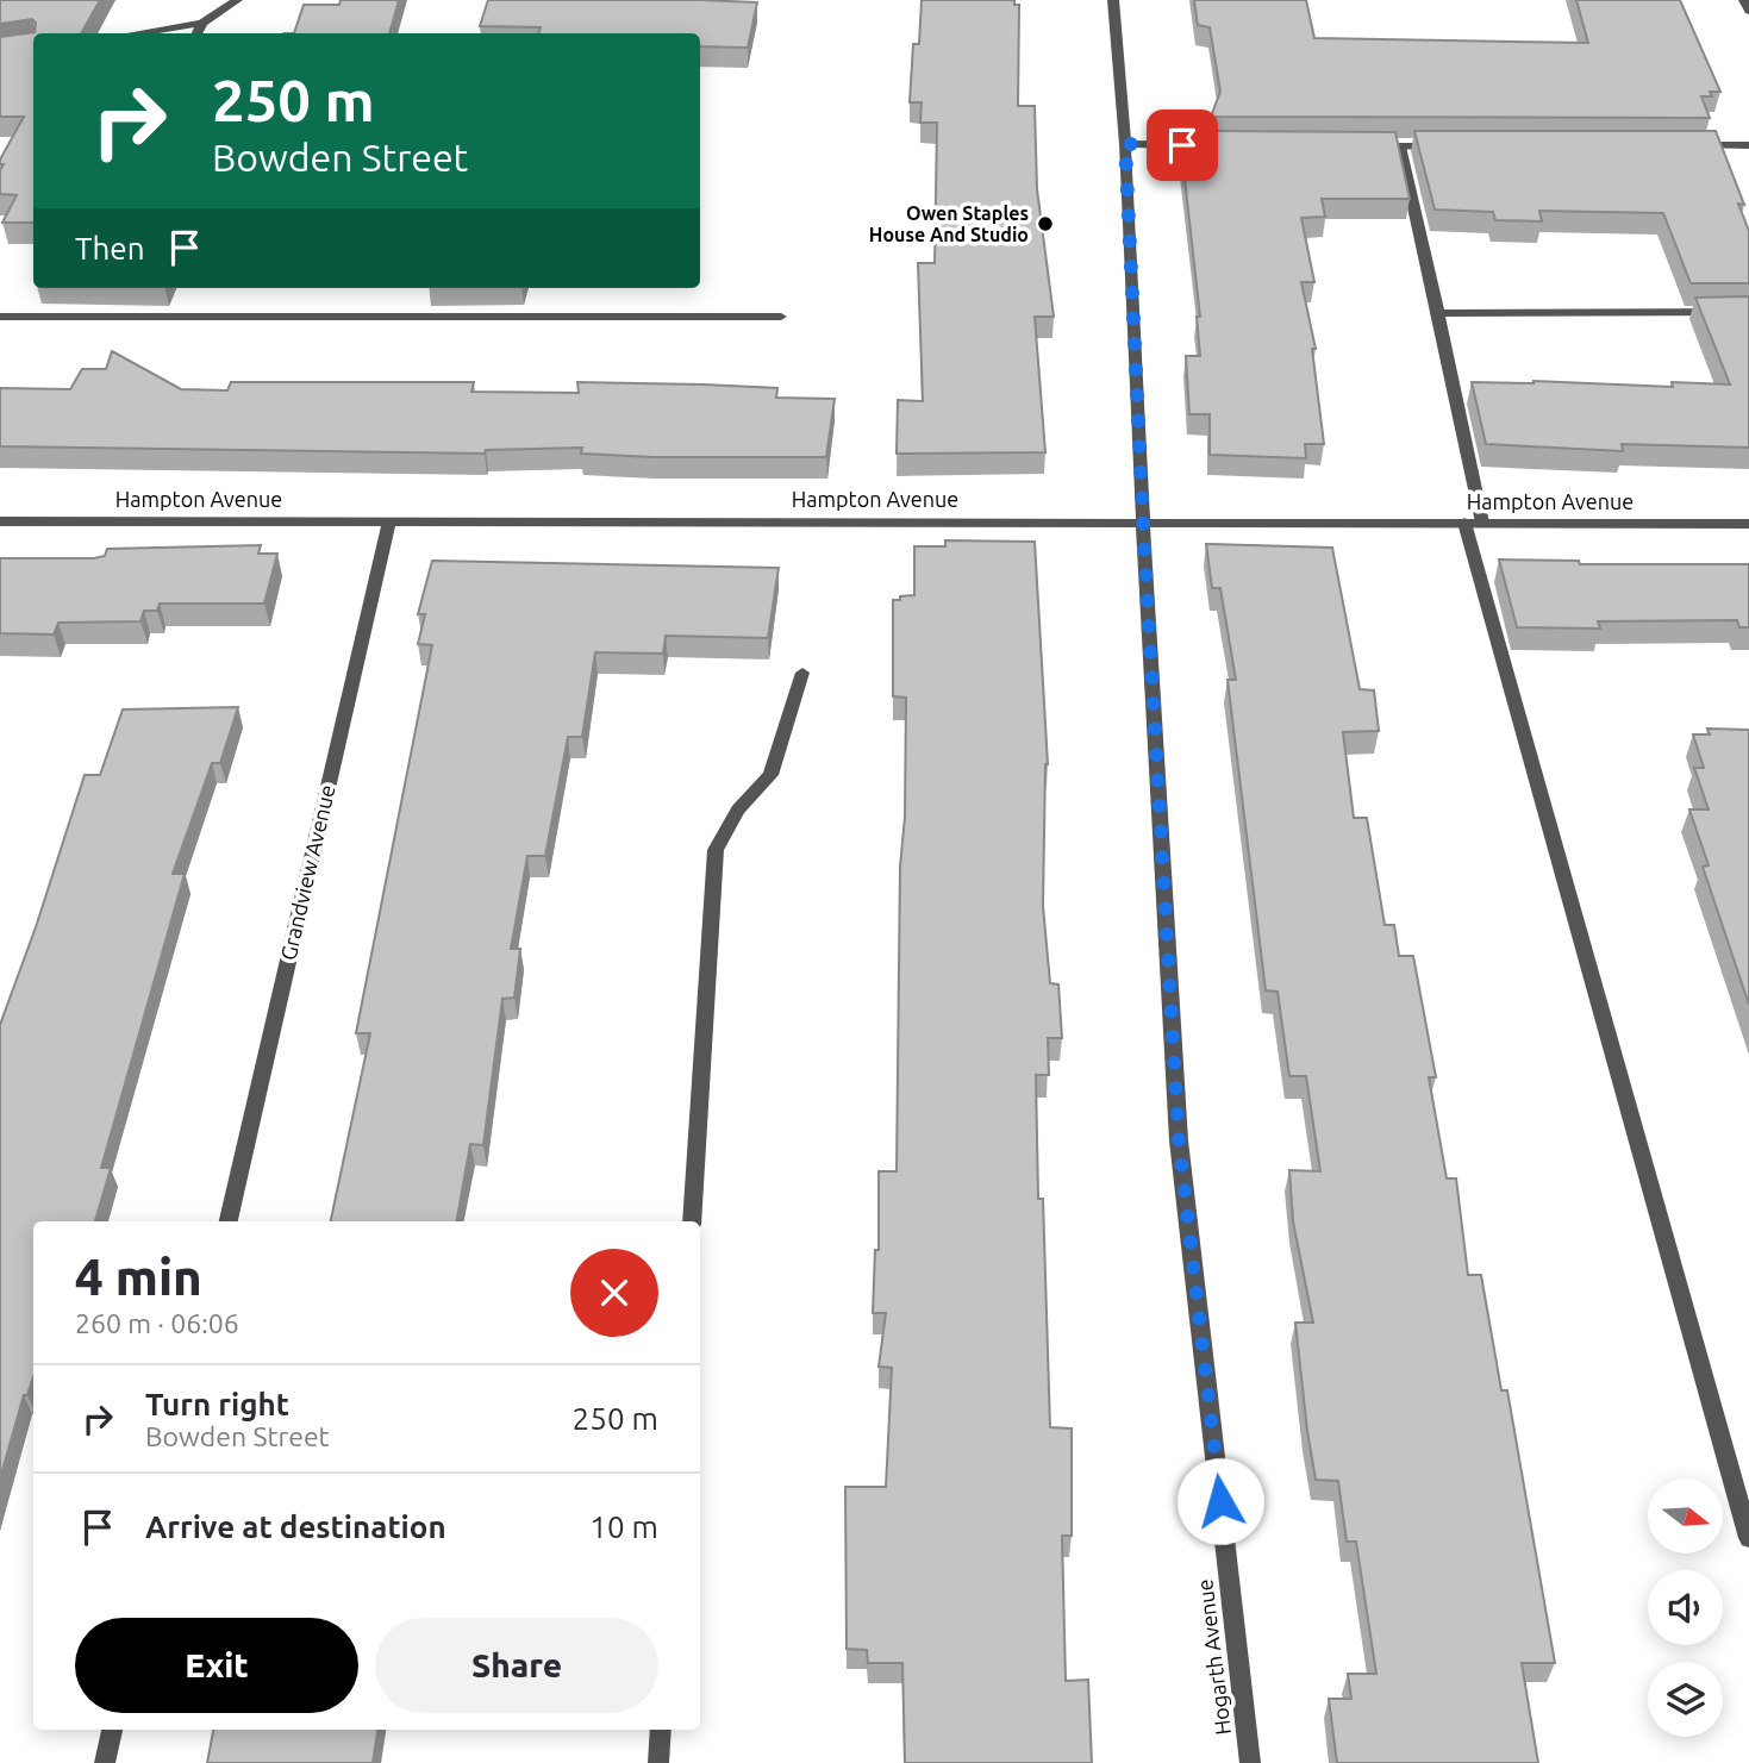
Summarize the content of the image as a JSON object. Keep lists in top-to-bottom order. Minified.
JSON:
{"streets":{"street":["Hampton Avenue","Grandview Avenue","Hogarth Avenue"]},"crossings":[["Hampton Avenue","Grandview Avenue"],["Hampton Avenue","Hogarth Avenue"]],"places":["Owen Staples House And Studio"],"north":"right","page":{"turn":["250 m","Bowden Street"],"then":"Then","heading":["4 min","260 m · 06:06"],"list":[{"name":"Turn right","note":"Bowden Street","value":"250 m"},{"name":"Arrive at destination","value":"10 m"}],"buttons":["Exit","Share"]}}
